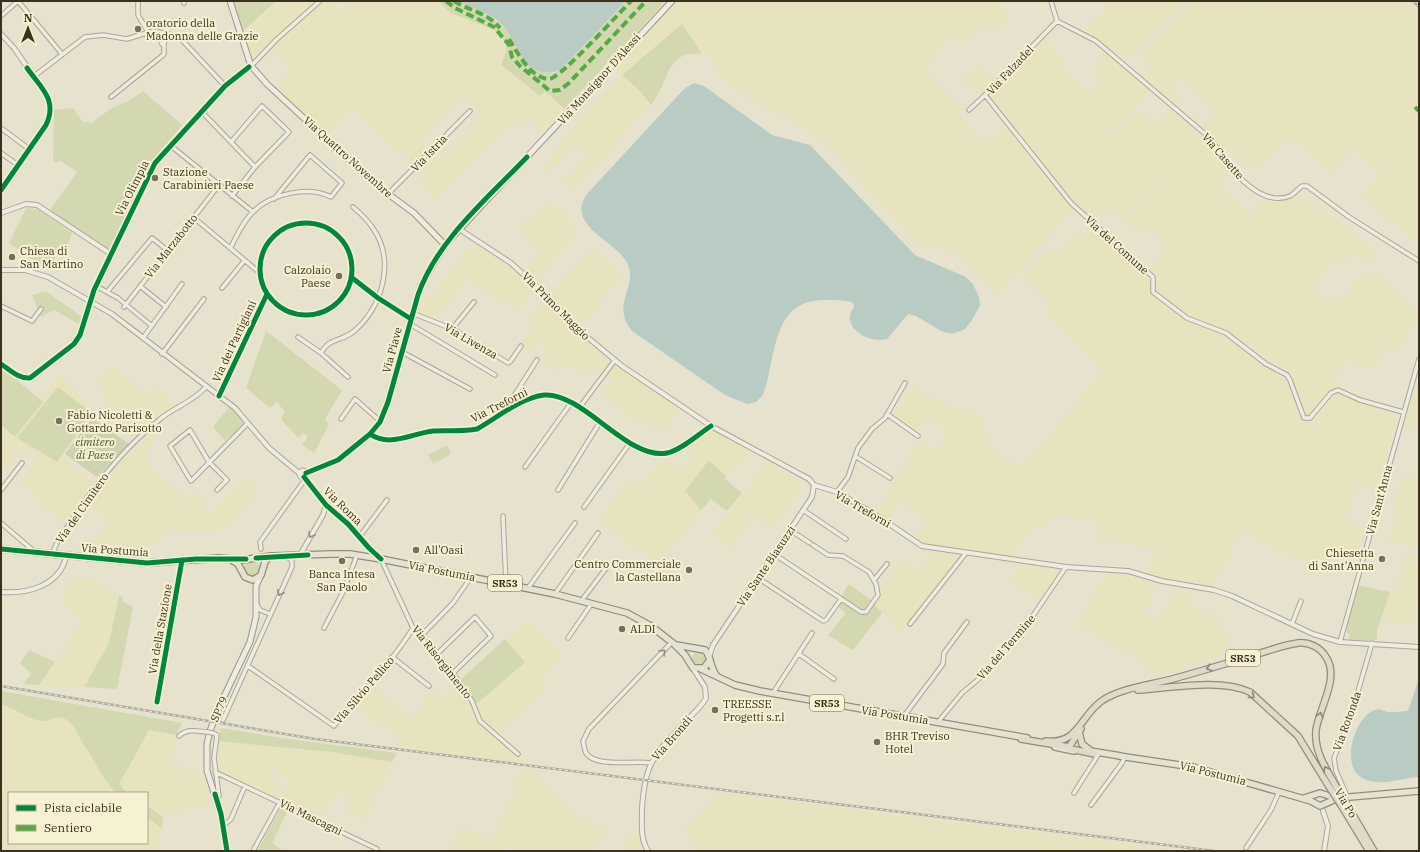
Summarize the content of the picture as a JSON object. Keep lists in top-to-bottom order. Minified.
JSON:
{"streets":{"highway":["SR53","Via Po"],"main road":["Via Monsignor D'Alessi","Via Quattro Novembre","Via Piave","Via Postumia","SP79"],"street":["Via Falzadel","Via Istria","Via Casette","Via Olimpia","Via del Comune","Via Marzabotto","Via Primo Maggio","Via dei Partigiani","Via Livenza","Via Treforni","Via Sant'Anna","Via Roma","Via del Cimitero","Via Sante Biasuzzi","Via della Stazione","Via del Termine","Via Risorgimento","Via Silvio Pellico","Via Rotonda","Via Brondi","Via Mascagni"]},"crossings":[["Via Falzadel","Via Casette"],["Via Falzadel","Via del Comune"],["Via Monsignor D'Alessi","Via Piave"],["Via Istria","Via Quattro Novembre"],["Via Quattro Novembre","Via Olimpia"],["Via Quattro Novembre","Via Piave"],["Via del Comune","Via Sant'Anna"],["Via Primo Maggio","Via Piave"],["Via Primo Maggio","Via Treforni"],["Via Livenza","Via Piave"],["Via Piave","Via Treforni"],["Via Piave","Via Roma"],["Via Treforni","Via Sant'Anna"],["Via Treforni","Via Sante Biasuzzi"],["Via Treforni","Via del Termine"],["Via Treforni","Via Rotonda"],["Via Roma","Via Postumia"],["Via Roma","Via Risorgimento"],["Via del Cimitero","Via Postumia"],["Via Postumia","Via Sante Biasuzzi"],["Via Postumia","SR53"],["Via Postumia","Via della Stazione"],["Via Postumia","Via del Termine"],["Via Postumia","Via Risorgimento"],["Via Postumia","SP79"],["Via Postumia","Via Brondi"],["Via Sante Biasuzzi","SR53"],["Via Sante Biasuzzi","Via Brondi"],["SR53","Via Brondi"],["SR53","Via Po"],["Via Risorgimento","Via Silvio Pellico"],["Via Silvio Pellico","SP79"],["SP79","Via Mascagni"],["Via Rotonda","Via Po"]],"parks":["cimitero di Paese"],"places":["oratorio della Madonna delle Grazie","Stazione Carabinieri Paese","Chiesa di San Martino","Calzolaio Paese","Fabio Nicoletti & Gottardo Parisotto","All'Oasi","Chiesetta di Sant'Anna","Banca Intesa San Paolo","Centro Commerciale la Castellana","ALDI","TREESSE Progetti s.r.l","BHR Treviso Hotel"],"legend":["Pista ciclabile","Sentiero"],"north":"top"}
